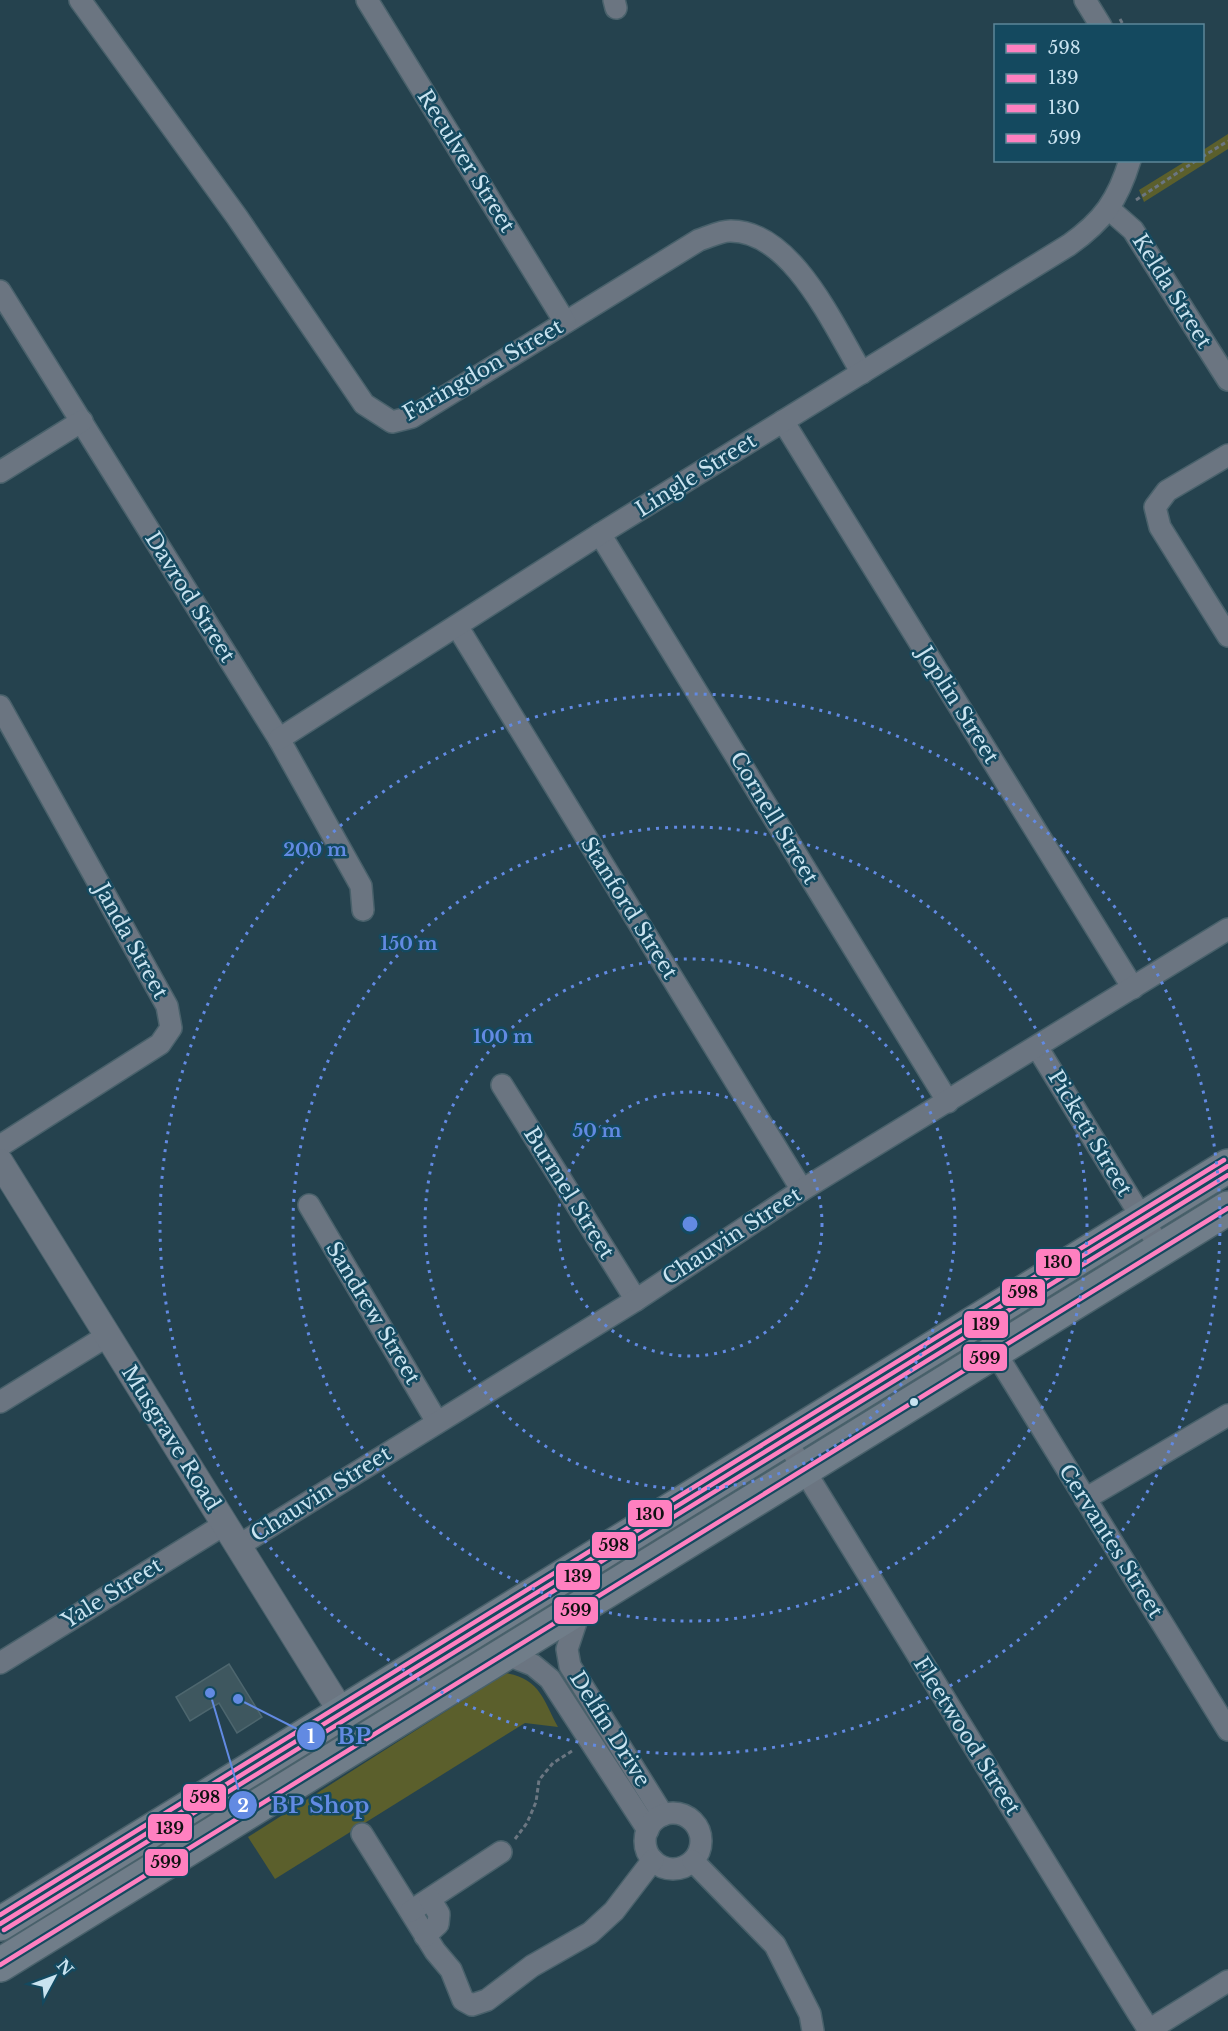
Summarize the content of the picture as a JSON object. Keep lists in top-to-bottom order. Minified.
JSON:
{"streets":{"street":["Reculver Street","Kelda Street","Faringdon Street","Lingle Street","Davrod Street","Joplin Street","Cornell Street","Stanford Street","Janda Street","Pickett Street","Burmel Street","Chauvin Street","Sandrew Street","Musgrave Road","Cervantes Street","Yale Street","Delfin Drive","Fleetwood Street"]},"crossings":[["Reculver Street","Faringdon Street"],["Kelda Street","Lingle Street"],["Faringdon Street","Lingle Street"],["Lingle Street","Davrod Street"],["Lingle Street","Joplin Street"],["Lingle Street","Cornell Street"],["Lingle Street","Stanford Street"],["Joplin Street","Chauvin Street"],["Cornell Street","Chauvin Street"],["Stanford Street","Chauvin Street"],["Pickett Street","Chauvin Street"],["Burmel Street","Chauvin Street"],["Chauvin Street","Sandrew Street"],["Chauvin Street","Musgrave Road"],["Musgrave Road","Yale Street"]],"places":["BP Shop","BP"],"lines":["transit line 130","transit line 598","transit line 139","transit line 599"],"legend":["598","139","130","599"],"north":"top right","rings":["200 m","150 m","100 m","50 m"]}
